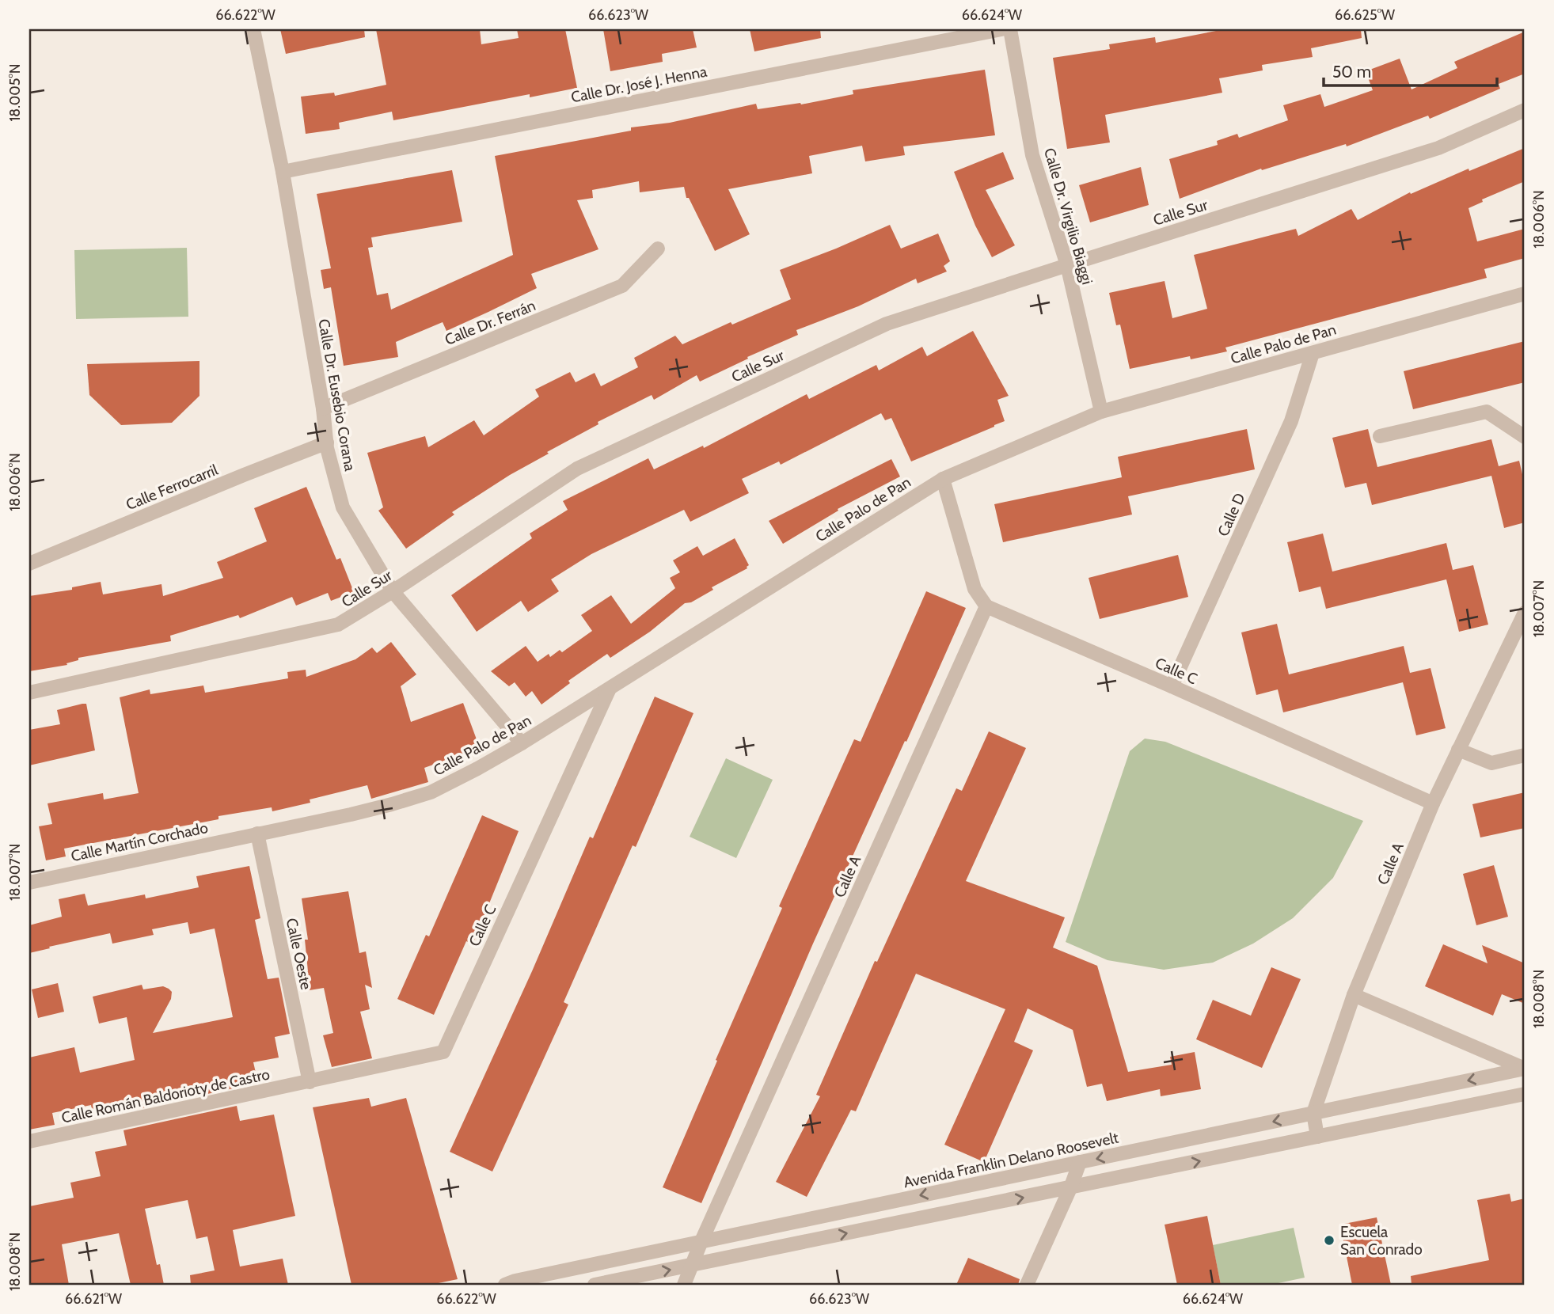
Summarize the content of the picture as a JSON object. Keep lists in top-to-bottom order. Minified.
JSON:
{"streets":{"street":["Calle Dr. José J. Henna","Calle Sur","Calle Dr. Virgilio Biaggi","Calle Dr. Ferrán","Calle Palo de Pan","Calle Dr. Eusebio Corana","Calle Ferrocarril","Calle D","Calle C","Calle Martín Corchado","Calle A","Calle Oeste","Calle Román Baldorioty de Castro","Avenida Franklin Delano Roosevelt"]},"crossings":[["Calle Dr. José J. Henna","Calle Dr. Eusebio Corana"],["Calle Sur","Calle Dr. Virgilio Biaggi"],["Calle Sur","Calle Dr. Eusebio Corana"],["Calle Dr. Virgilio Biaggi","Calle Palo de Pan"],["Calle Dr. Ferrán","Calle Dr. Eusebio Corana"],["Calle Palo de Pan","Calle Dr. Eusebio Corana"],["Calle Palo de Pan","Calle D"],["Calle Palo de Pan","Calle C"],["Calle Palo de Pan","Calle Martín Corchado"],["Calle Palo de Pan","Calle Oeste"],["Calle Dr. Eusebio Corana","Calle Ferrocarril"],["Calle D","Calle C"],["Calle C","Calle A"],["Calle C","Calle Oeste"],["Calle C","Calle Román Baldorioty de Castro"],["Calle Martín Corchado","Calle Oeste"],["Calle A","Avenida Franklin Delano Roosevelt"],["Calle Oeste","Calle Román Baldorioty de Castro"]],"places":["Escuela San Conrado"],"scale_bar":"50 m","coordinates":["66.622°W","66.623°W","66.624°W","66.625°W","18.005°N","18.006°N","18.007°N","18.008°N","66.621°W"]}
